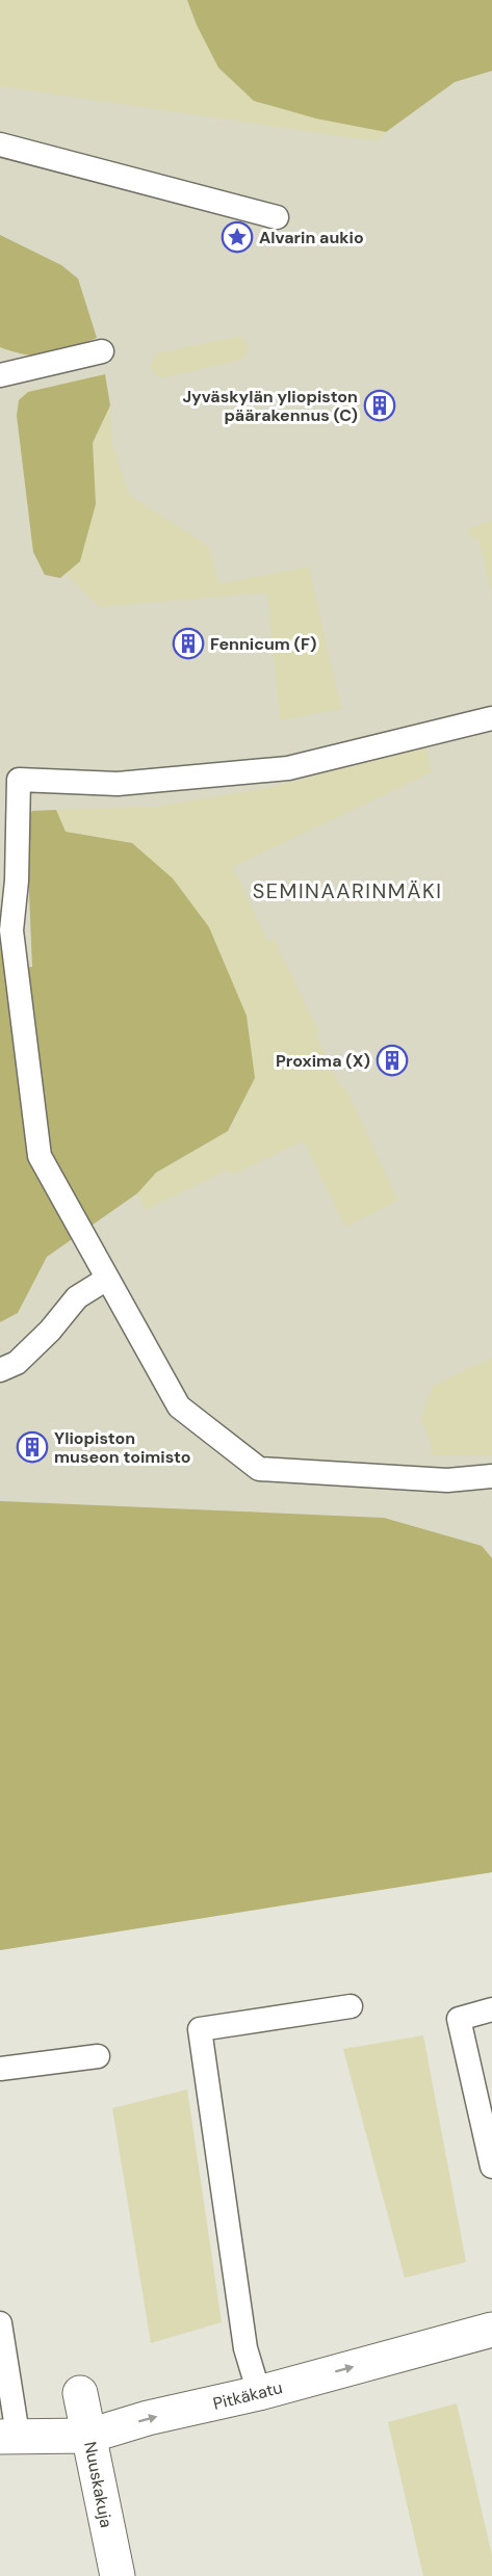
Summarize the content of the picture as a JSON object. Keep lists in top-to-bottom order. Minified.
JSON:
{"streets":{"street":["Pitkäkatu","Nuuskakuja"]},"crossings":[["Pitkäkatu","Nuuskakuja"]],"one_way":["Pitkäkatu"],"districts":["SEMINAARINMÄKI"],"places":{"place":["Alvarin aukio"],"building":["Jyväskylän yliopiston päärakennus (C)","Fennicum (F)","Proxima (X)","Yliopiston museon toimisto"]}}
